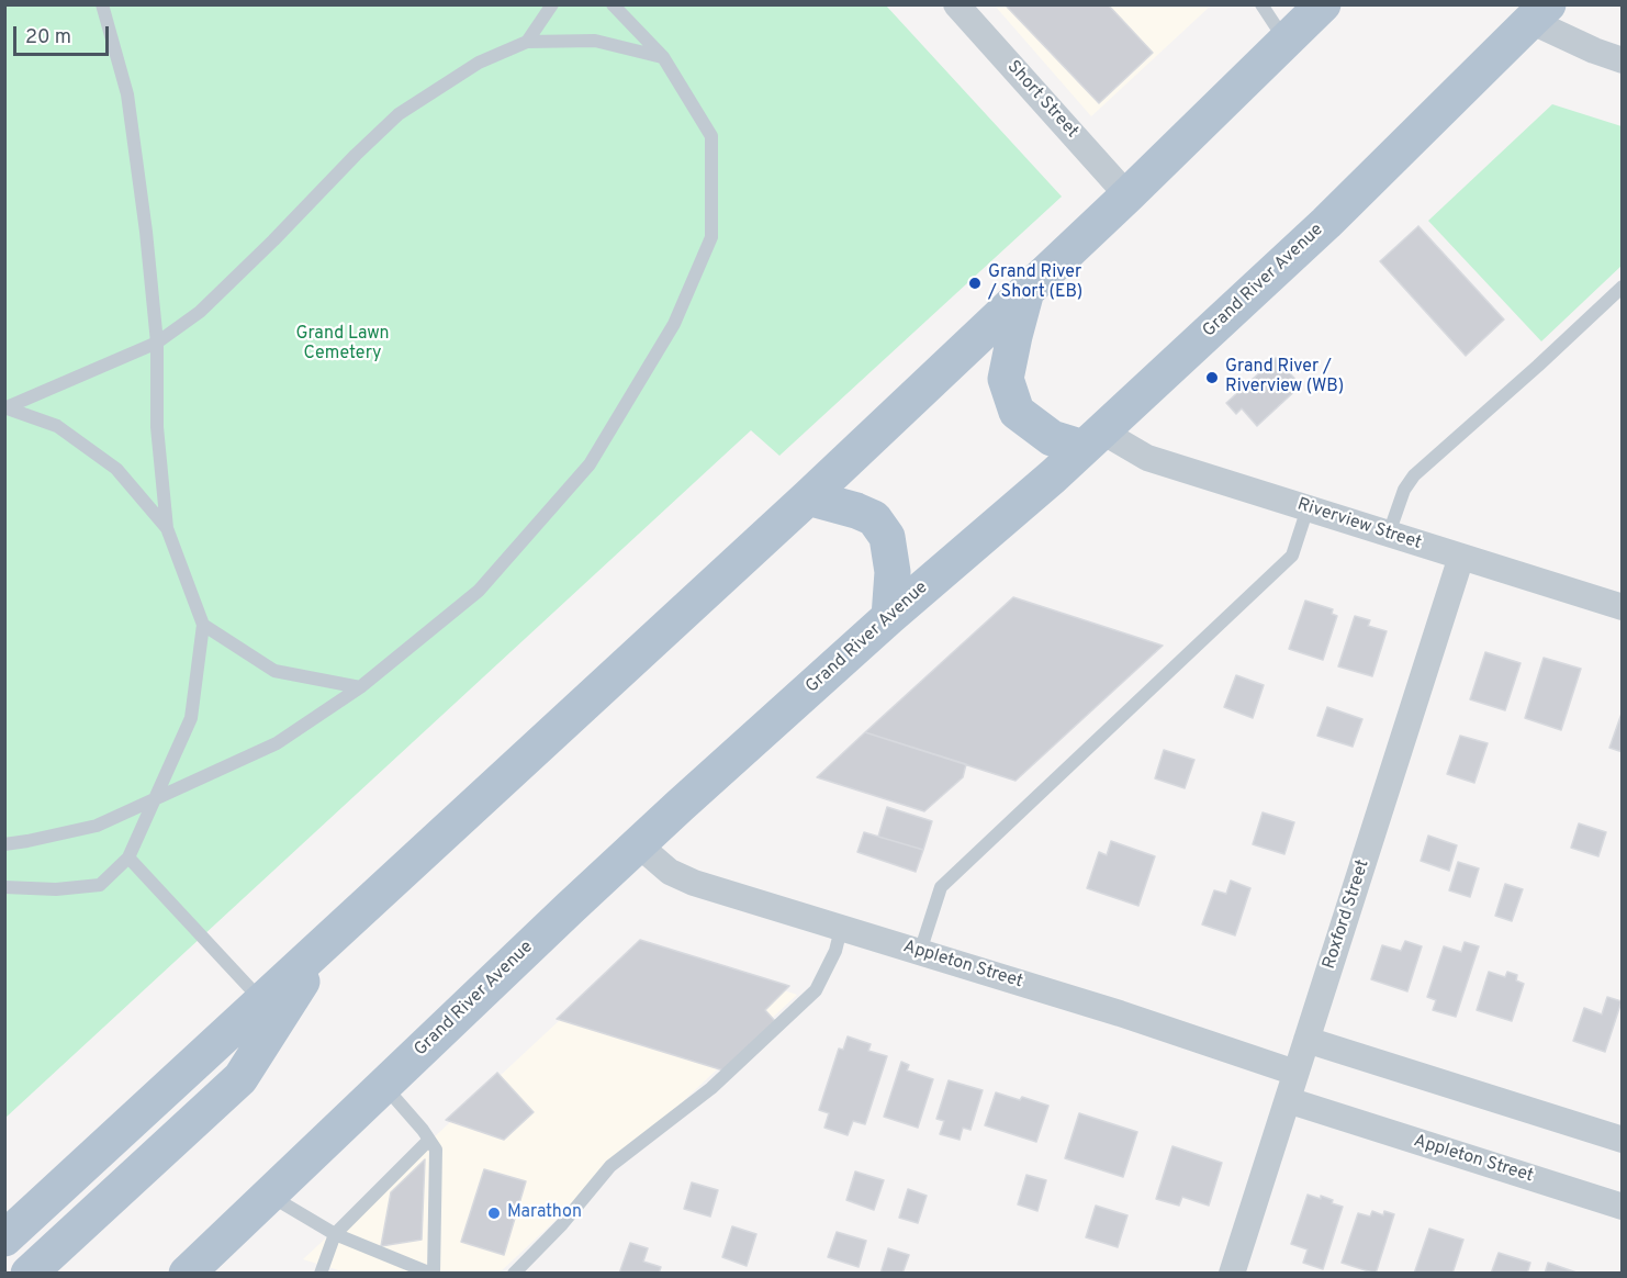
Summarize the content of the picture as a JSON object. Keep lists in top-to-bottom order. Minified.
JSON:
{"streets":{"main road":["Grand River Avenue"],"street":["Short Street","Riverview Street","Roxford Street","Appleton Street"]},"crossings":[["Grand River Avenue","Riverview Street"],["Grand River Avenue","Appleton Street"],["Riverview Street","Roxford Street"],["Roxford Street","Appleton Street"]],"parks":["Grand Lawn Cemetery"],"places":["Grand River / Short (EB)","Grand River / Riverview (WB)","Marathon"],"scale_bar":"20 m"}
